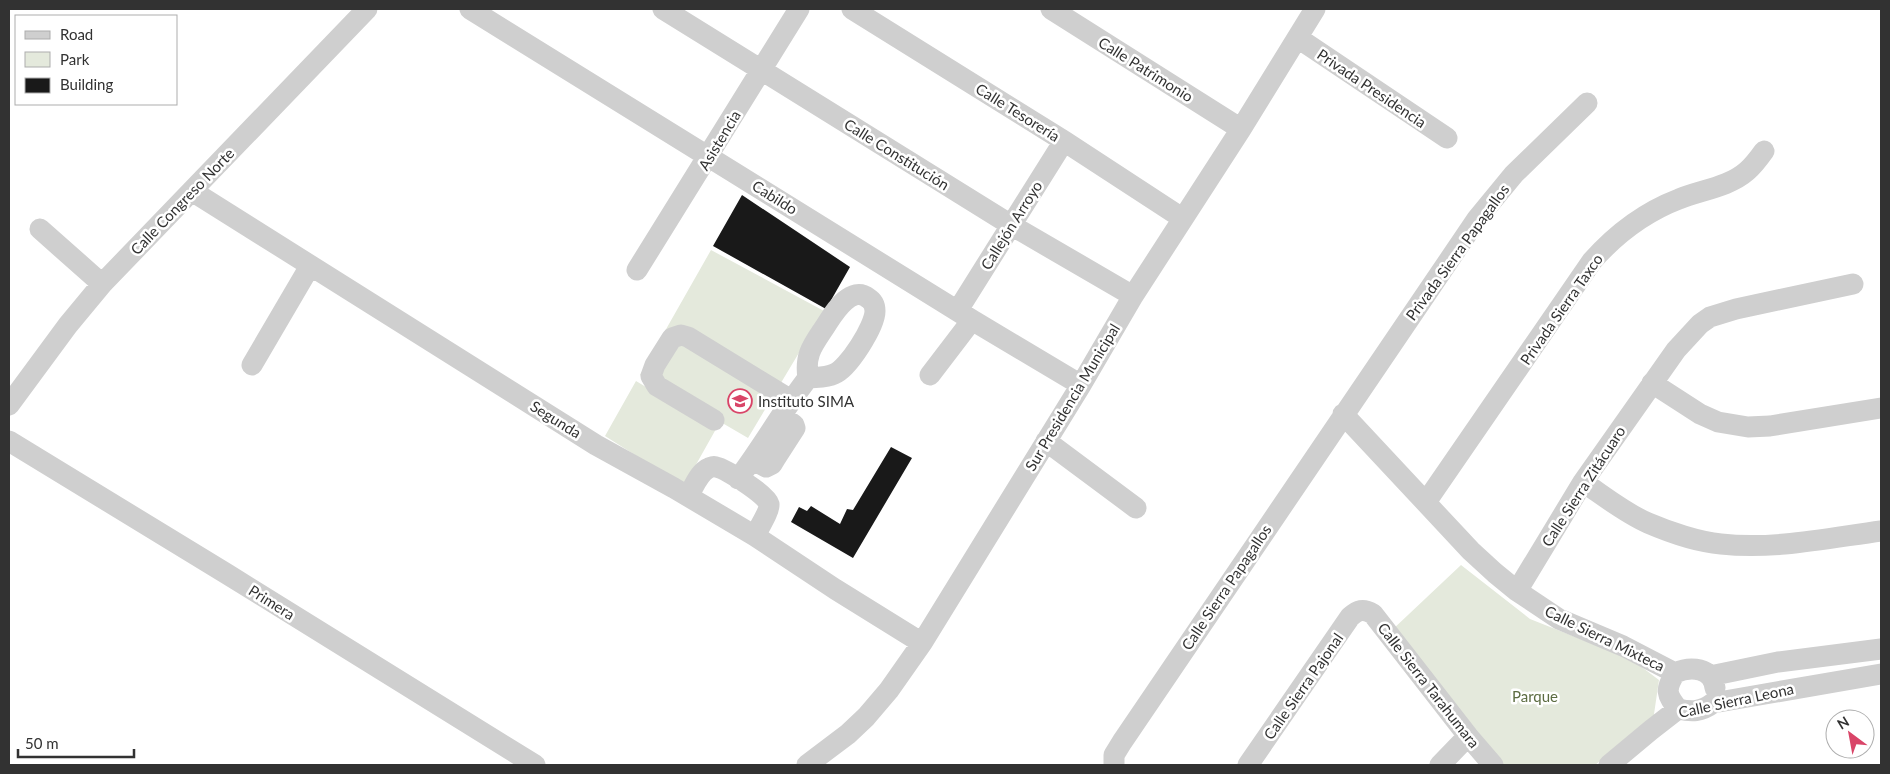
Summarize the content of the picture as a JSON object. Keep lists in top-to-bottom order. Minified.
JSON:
{"streets":{"street":["Calle Patrimonio","Privada Presidencia","Calle Tesorería","Asistencia","Calle Constitución","Cabildo","Calle Congreso Norte","Callejón Arroyo","Privada Sierra Papagallos","Privada Sierra Taxco","Sur Presidencia Municipal","Segunda","Calle Sierra Zitácuaro","Calle Sierra Papagallos","Primera","Calle Sierra Mixteca","Calle Sierra Tarahumara","Calle Sierra Pajonal","Calle Sierra Leona"]},"crossings":[["Calle Patrimonio","Sur Presidencia Municipal"],["Privada Presidencia","Sur Presidencia Municipal"],["Calle Tesorería","Callejón Arroyo"],["Calle Tesorería","Sur Presidencia Municipal"],["Asistencia","Calle Constitución"],["Asistencia","Cabildo"],["Calle Constitución","Callejón Arroyo"],["Calle Constitución","Sur Presidencia Municipal"],["Cabildo","Callejón Arroyo"],["Cabildo","Sur Presidencia Municipal"],["Calle Congreso Norte","Segunda"],["Privada Sierra Papagallos","Calle Sierra Papagallos"],["Privada Sierra Papagallos","Calle Sierra Mixteca"],["Privada Sierra Taxco","Calle Sierra Mixteca"],["Sur Presidencia Municipal","Segunda"],["Calle Sierra Zitácuaro","Calle Sierra Mixteca"],["Calle Sierra Papagallos","Calle Sierra Mixteca"],["Calle Sierra Mixteca","Calle Sierra Leona"],["Calle Sierra Tarahumara","Calle Sierra Pajonal"]],"parks":["Parque"],"places":{"school or university":["Instituto SIMA"]},"legend":["Road","Park","Building"],"scale_bar":"50 m","north":"top left"}
